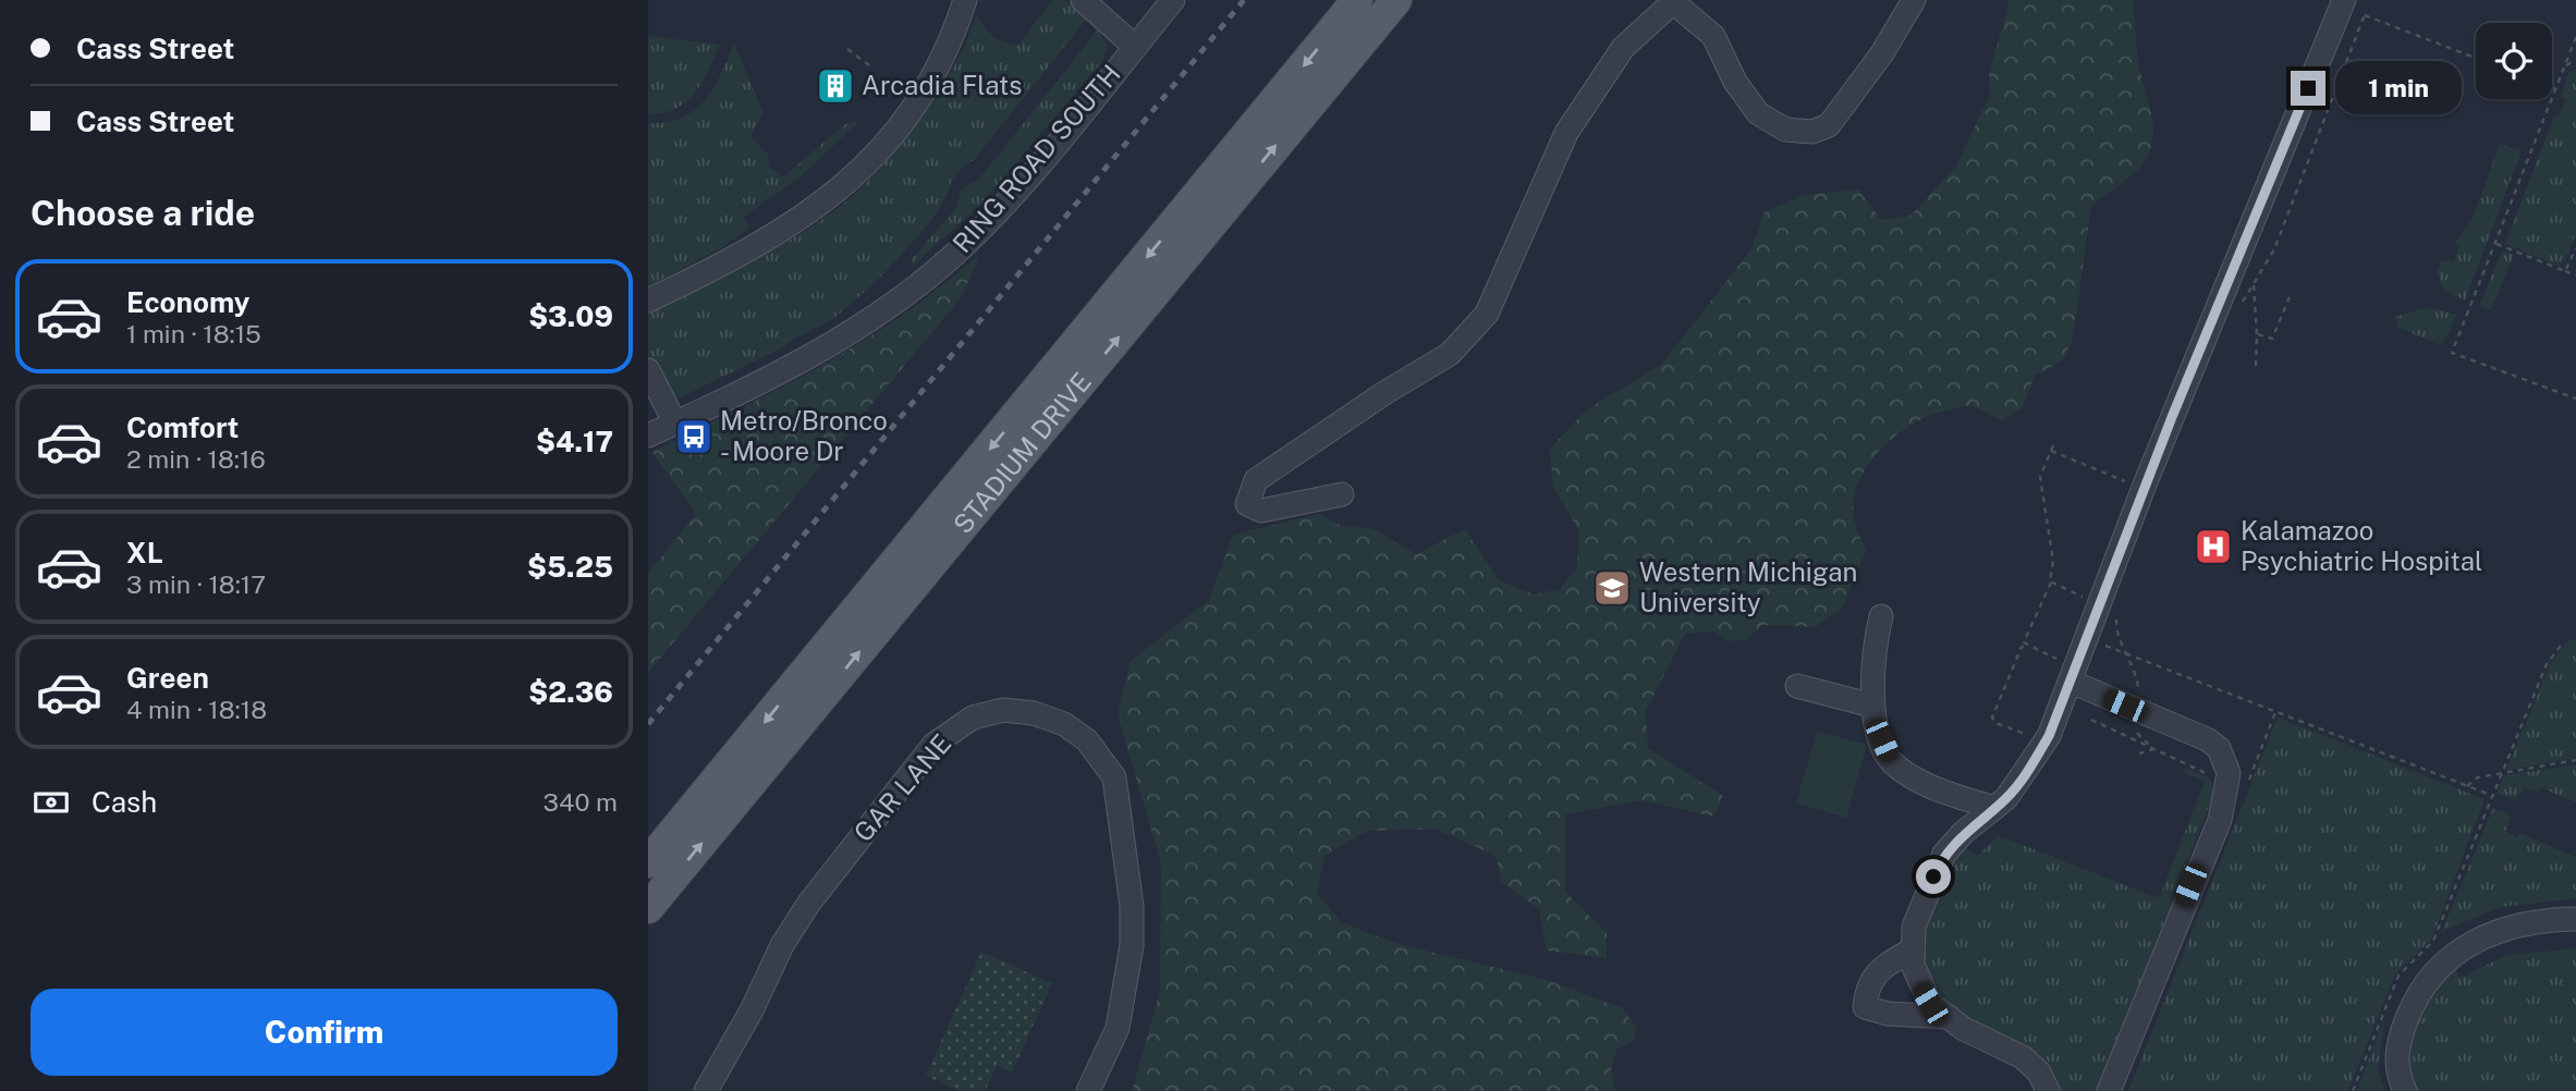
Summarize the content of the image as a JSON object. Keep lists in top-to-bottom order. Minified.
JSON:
{"streets":{"main road":["STADIUM DRIVE"],"street":["RING ROAD SOUTH","GAR LANE"]},"places":{"building":["Arcadia Flats"],"bus stop":["Metro/Bronco - Moore Dr"],"hospital":["Kalamazoo Psychiatric Hospital"],"school or university":["Western Michigan University"]},"page":{"banner":["Cass Street","Cass Street"],"bubble":"1 min","heading":"Choose a ride","list":[{"name":"Economy","note":"1 min · 18:15","value":"$3.09"},{"name":"Comfort","note":"2 min · 18:16","value":"$4.17"},{"name":"XL","note":"3 min · 18:17","value":"$5.25"},{"name":"Green","note":"4 min · 18:18","value":"$2.36"}],"pay":["Cash","340 m"],"buttons":"Confirm"}}
